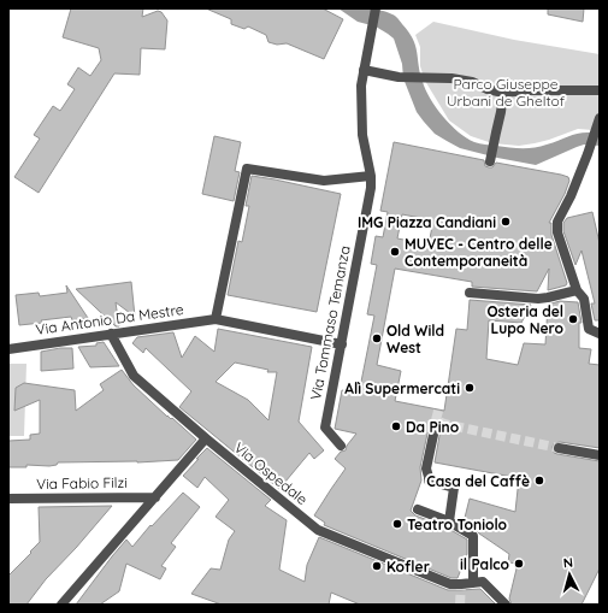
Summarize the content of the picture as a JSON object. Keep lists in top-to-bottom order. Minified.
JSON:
{"streets":{"street":["Via Antonio Da Mestre","Via Tommaso Temanza","Via Ospedale","Via Fabio Filzi"]},"crossings":[["Via Antonio Da Mestre","Via Ospedale"]],"parks":["Parco Giuseppe Urbani de Gheltof"],"places":["IMG Piazza Candiani","MUVEC - Centro delle Contemporaneità","Osteria del Lupo Nero","Old Wild West","Alì Supermercati","Da Pino","Casa del Caffè","Teatro Toniolo","il Palco","Kofler"],"north":"top"}
